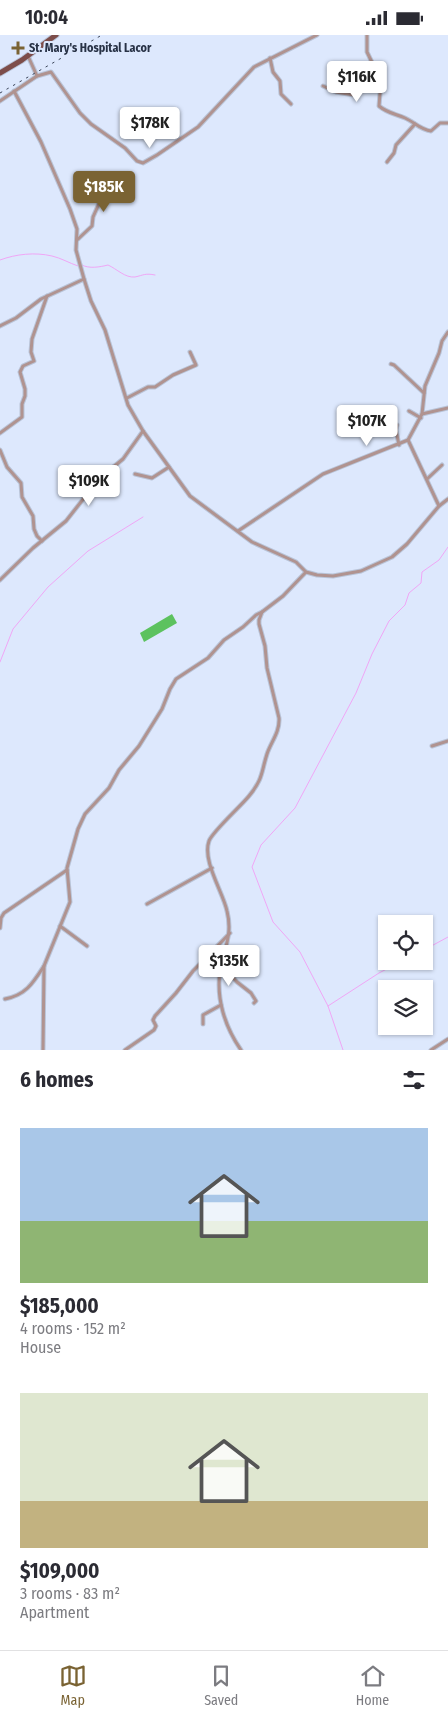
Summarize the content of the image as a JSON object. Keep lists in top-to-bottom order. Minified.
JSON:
{"places":{"health":["St. Mary's Hospital Lacor"]},"page":{"status":"10:04","price":["$116K","$178K","$185K","$107K","$109K","$135K"],"heading":"6 homes","list":[{"name":"$185,000","note":"4 rooms · 152 m² · House"},{"name":"$109,000","note":"3 rooms · 83 m² · Apartment"}],"tabs":["Map","Saved","Home"]}}
